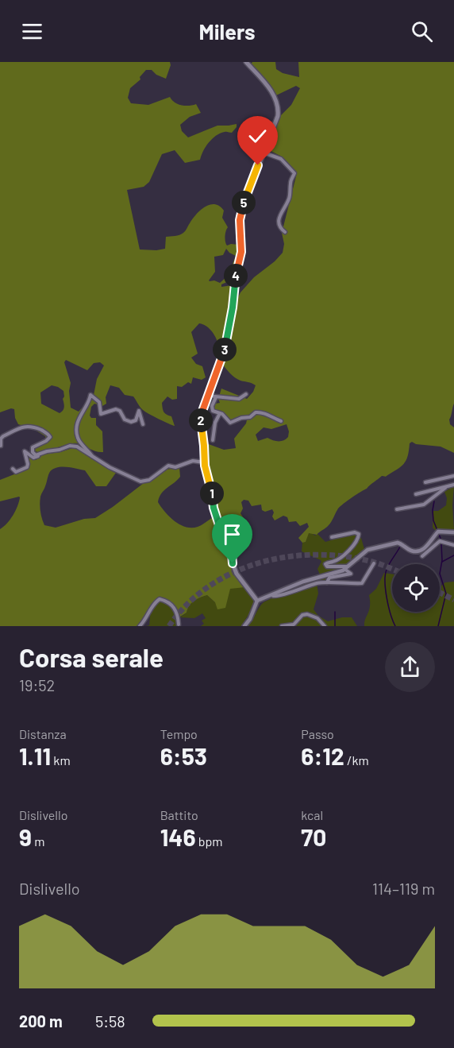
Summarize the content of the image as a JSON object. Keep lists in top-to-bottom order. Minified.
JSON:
{"page":{"header":"Milers","pins":["5","4","3","2","1"],"heading":["Corsa serale","19:52"],"stats":[["Distanza","1.11 km"],["Tempo","6:53"],["Passo","6:12 /km"],["Dislivello","9 m"],["Battito","146 bpm"],["kcal","70"]],"chart":["Dislivello","114–119 m"],"list":[{"name":"200 m","note":"5:58"}]}}
